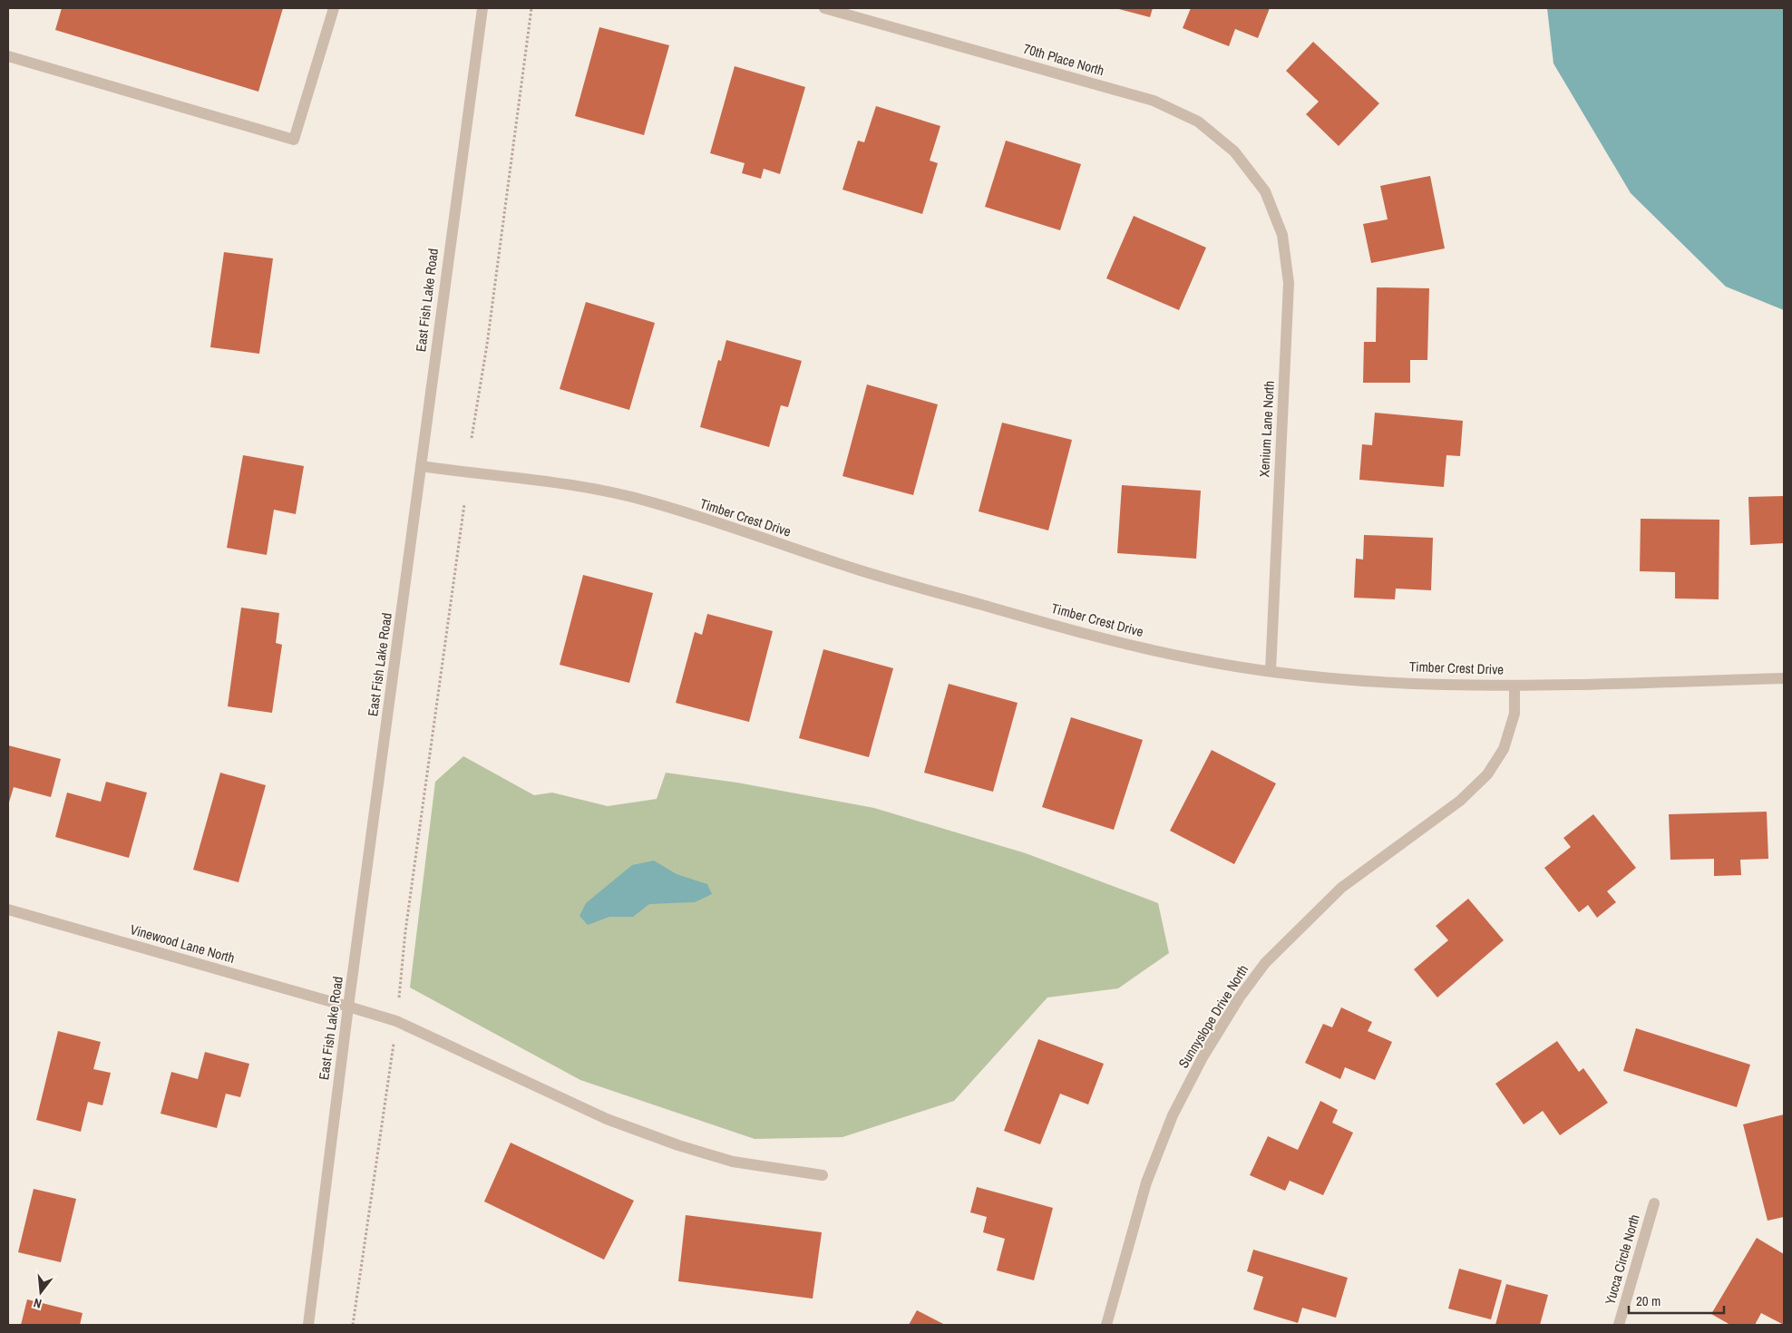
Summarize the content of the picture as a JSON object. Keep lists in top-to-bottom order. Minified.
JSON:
{"streets":{"street":["70th Place North","East Fish Lake Road","Xenium Lane North","Timber Crest Drive","Vinewood Lane North","Sunnyslope Drive North","Yucca Circle North"]},"crossings":[["70th Place North","Xenium Lane North"],["East Fish Lake Road","Timber Crest Drive"],["East Fish Lake Road","Vinewood Lane North"],["Xenium Lane North","Timber Crest Drive"],["Timber Crest Drive","Sunnyslope Drive North"]],"scale_bar":"20 m","north":"bottom"}
